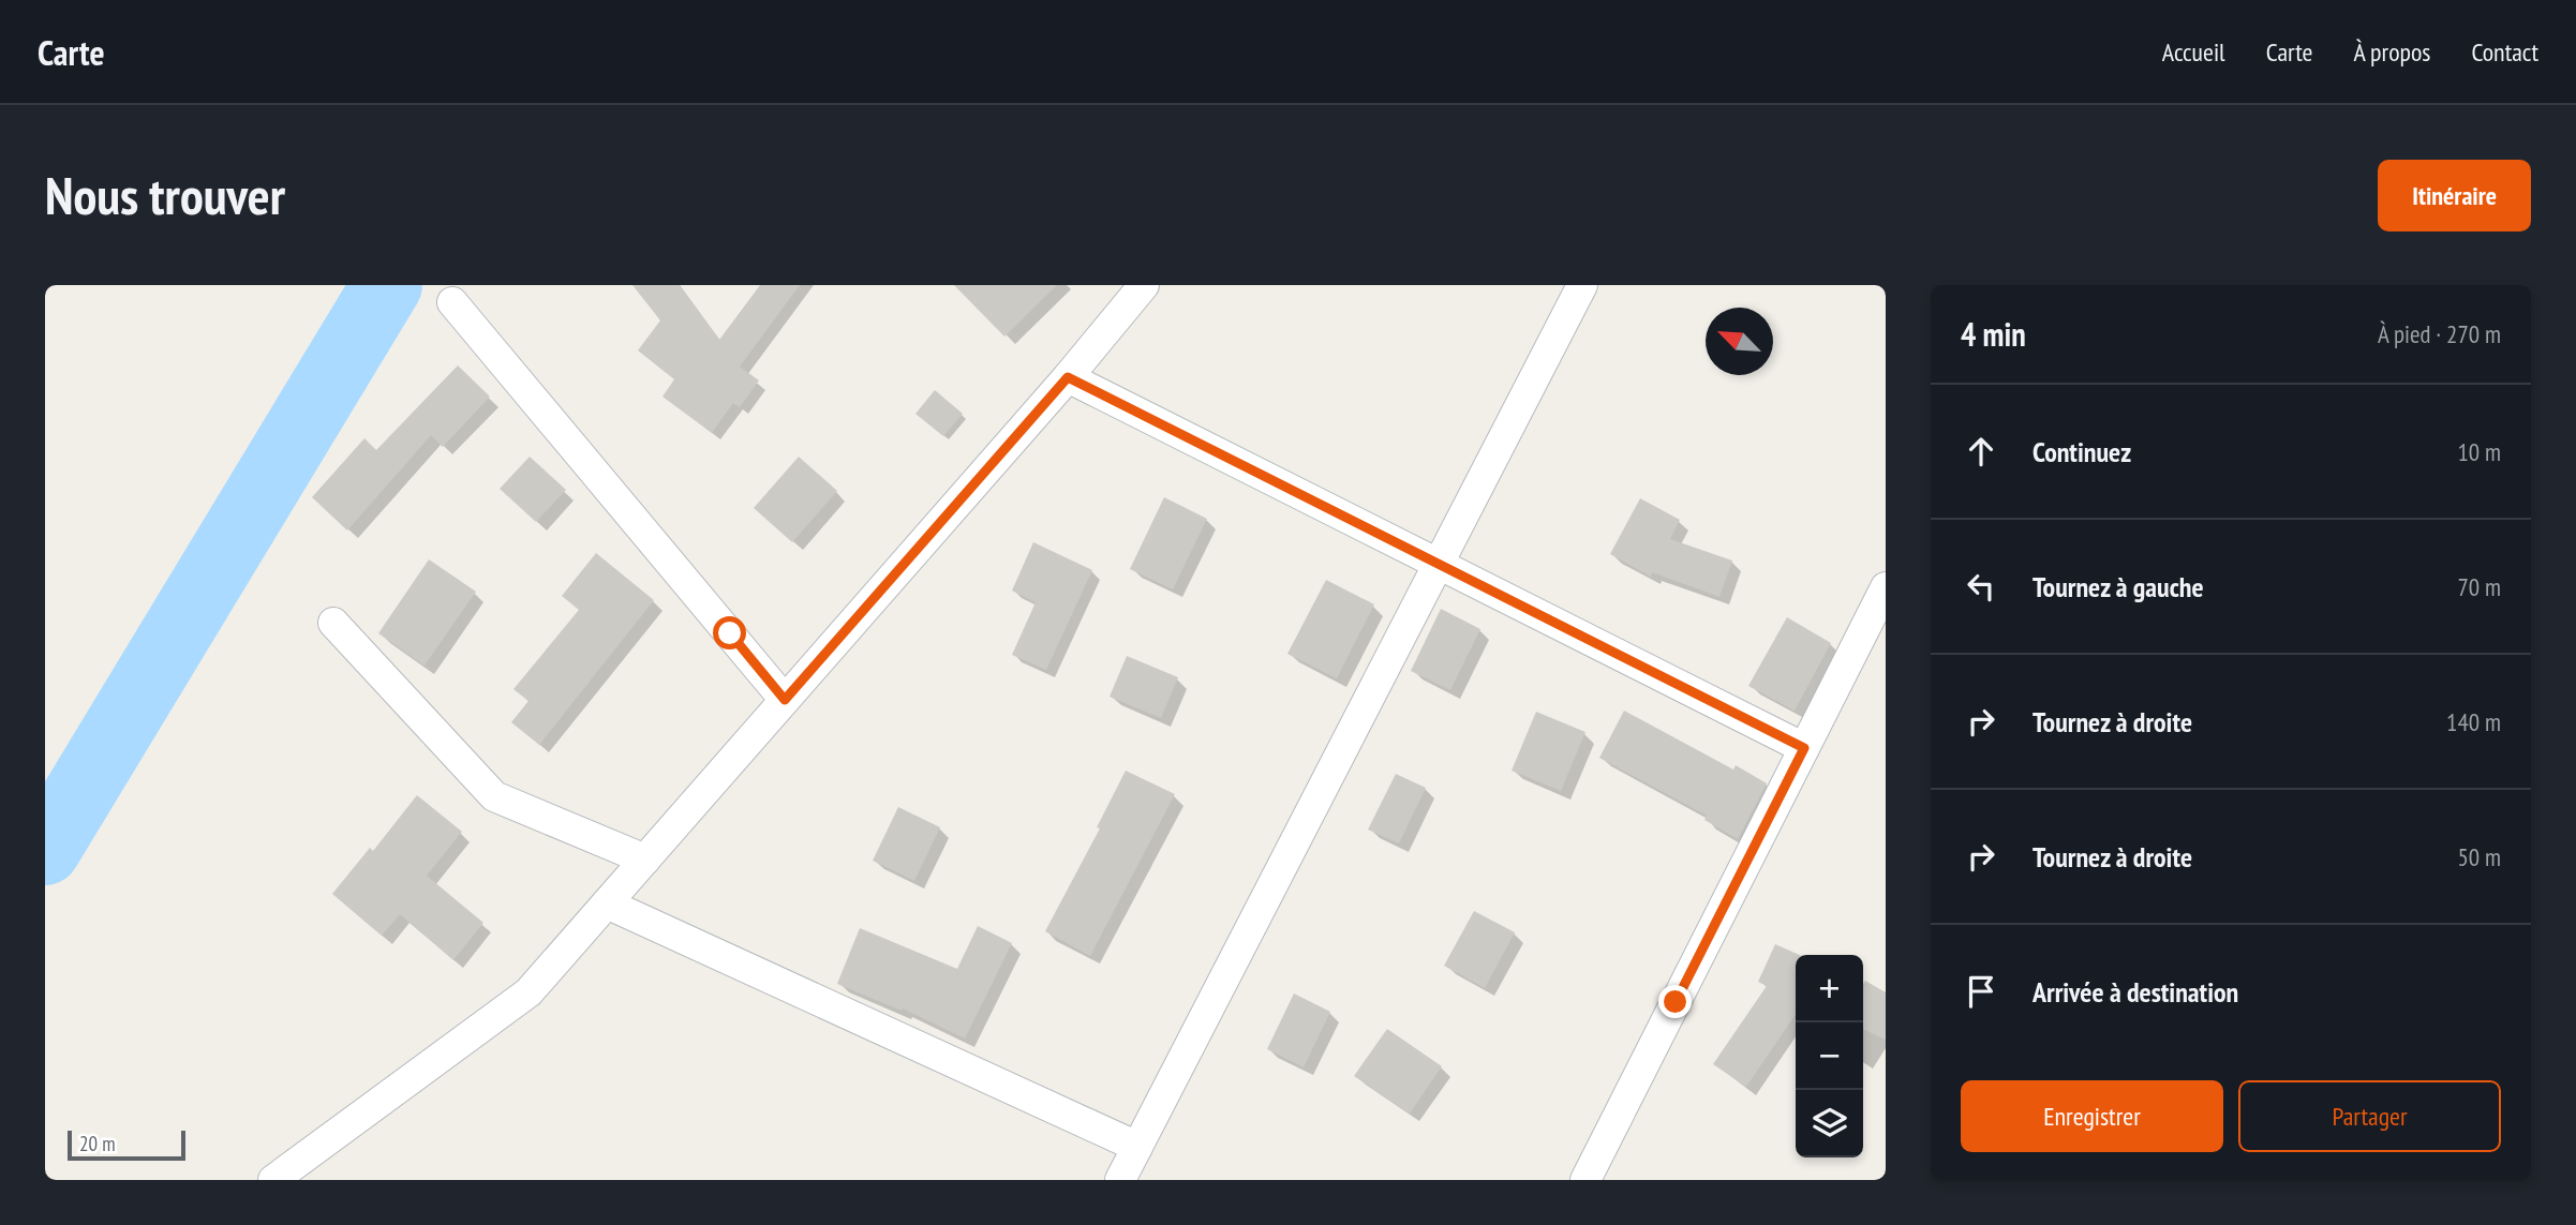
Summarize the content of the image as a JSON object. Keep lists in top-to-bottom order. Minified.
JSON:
{"scale_bar":"20 m","north":"top left","page":{"header":"Carte","nav":["Accueil","Carte","À propos","Contact"],"buttons":["Itinéraire",["Enregistrer","Partager"]],"title":"Nous trouver","heading":["4 min","À pied · 270 m"],"list":[["Continuez","10 m"],["Tournez à gauche","70 m"],["Tournez à droite","140 m"],["Tournez à droite","50 m"],"Arrivée à destination"],"map_buttons":["+","−"],"scale":"20 m"}}
